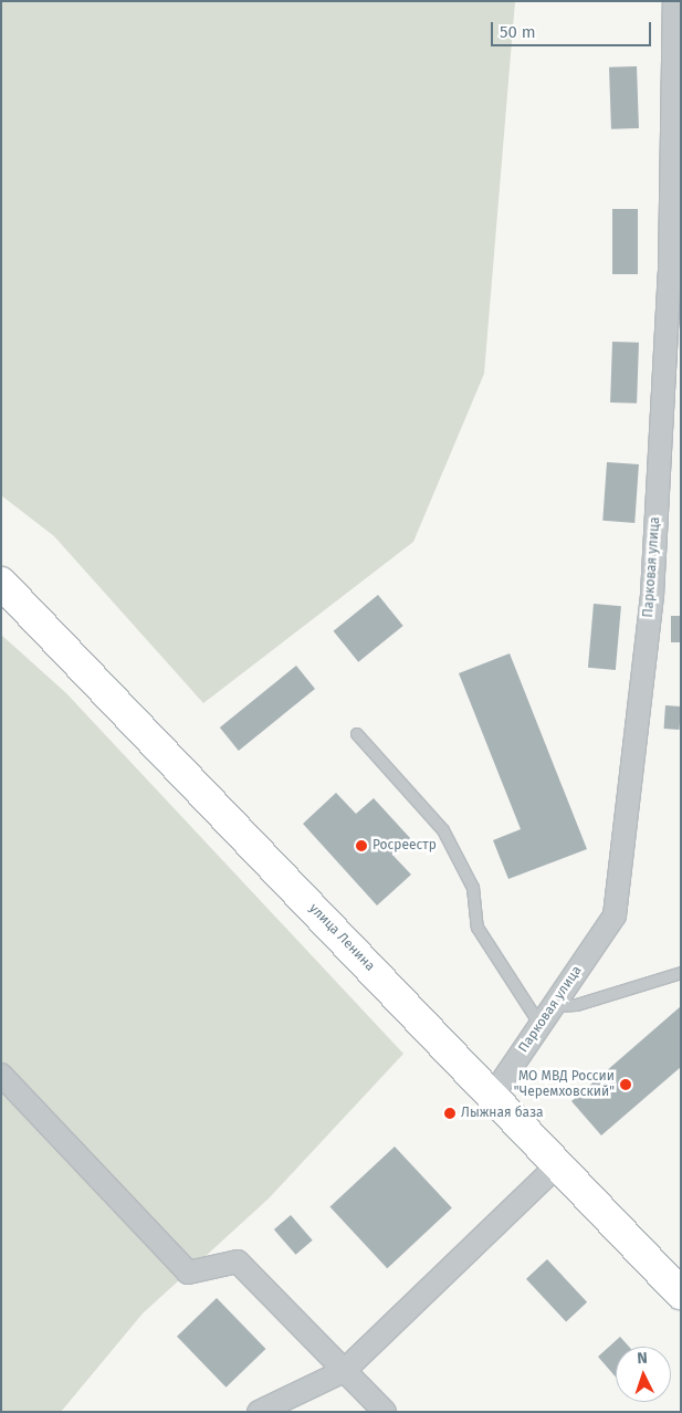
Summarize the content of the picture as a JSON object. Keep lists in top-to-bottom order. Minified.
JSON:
{"streets":{"main road":["улица Ленина"],"street":["Парковая улица"]},"crossings":[["Парковая улица","улица Ленина"]],"places":["Росреестр","МО МВД России \"Черемховский\"","Лыжная база"],"scale_bar":"50 m","north":"top"}
